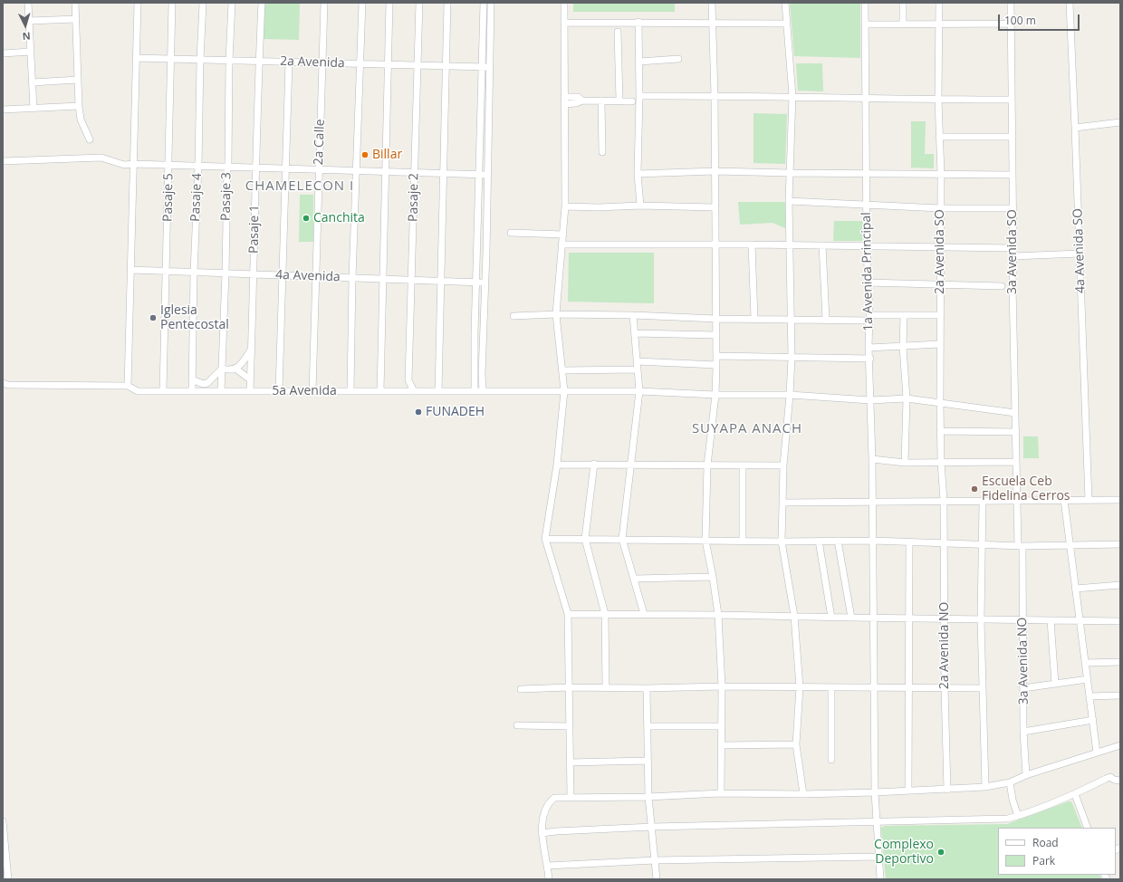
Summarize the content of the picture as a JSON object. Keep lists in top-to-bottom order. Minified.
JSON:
{"streets":{"street":["2a Avenida","2a Calle","Pasaje 3","Pasaje 5","Pasaje 4","Pasaje 2","Pasaje 1","4a Avenida SO","2a Avenida SO","3a Avenida SO","1a Avenida Principal","4a Avenida","5a Avenida","2a Avenida NO","3a Avenida NO"]},"crossings":[["2a Avenida","2a Calle"],["2a Avenida","Pasaje 3"],["2a Avenida","Pasaje 5"],["2a Avenida","Pasaje 4"],["2a Avenida","Pasaje 2"],["2a Avenida","Pasaje 1"],["2a Calle","4a Avenida"],["2a Calle","5a Avenida"],["Pasaje 3","4a Avenida"],["Pasaje 3","5a Avenida"],["Pasaje 5","4a Avenida"],["Pasaje 5","5a Avenida"],["Pasaje 4","4a Avenida"],["Pasaje 4","5a Avenida"],["Pasaje 2","4a Avenida"],["Pasaje 2","5a Avenida"],["Pasaje 1","4a Avenida"],["Pasaje 1","5a Avenida"],["2a Avenida SO","5a Avenida"],["2a Avenida SO","2a Avenida NO"],["3a Avenida SO","5a Avenida"],["3a Avenida SO","3a Avenida NO"],["1a Avenida Principal","5a Avenida"]],"districts":["CHAMELECON I","SUYAPA ANACH"],"places":["Billar","Canchita","Iglesia Pentecostal","FUNADEH","Escuela Ceb Fidelina Cerros","Complexo Deportivo"],"legend":["Road","Park"],"scale_bar":"100 m","north":"bottom"}
